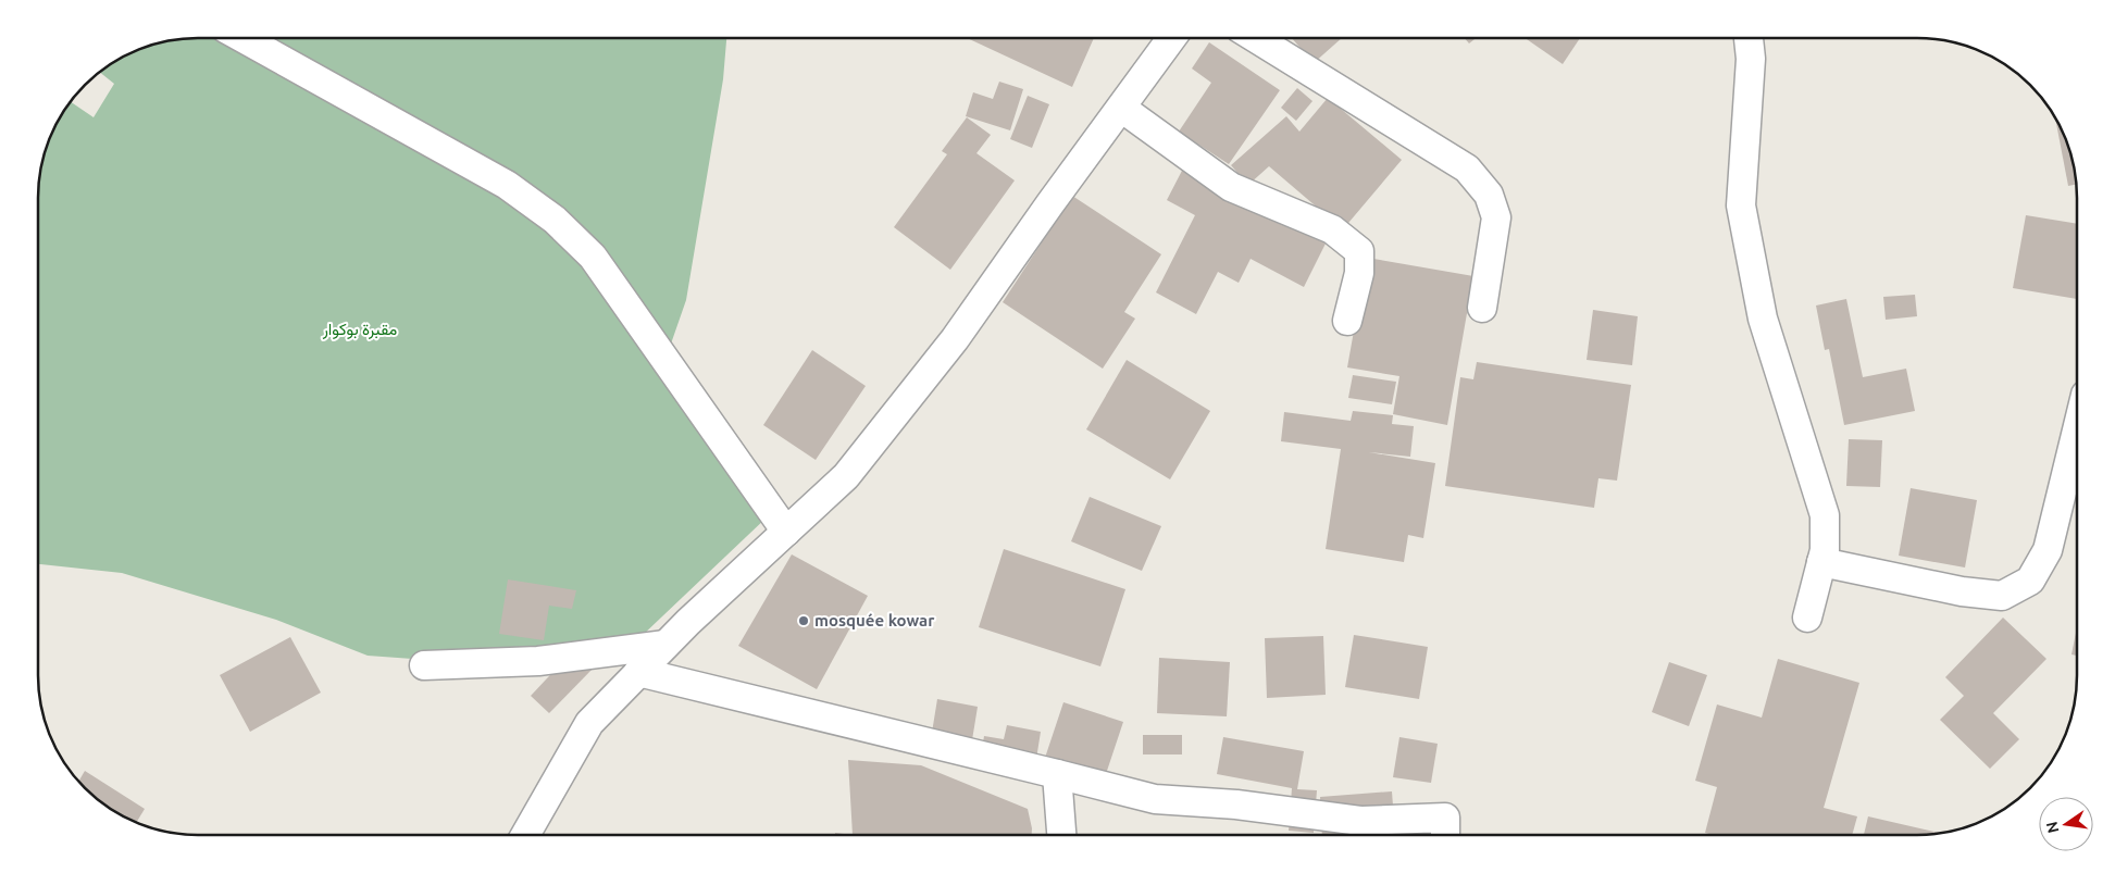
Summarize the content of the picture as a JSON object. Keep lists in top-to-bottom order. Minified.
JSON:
{"parks":["مقبرة بوكوار"],"places":["mosquée kowar"],"north":"left"}
